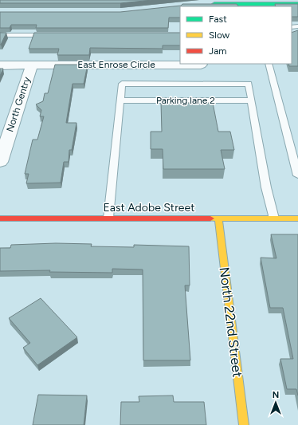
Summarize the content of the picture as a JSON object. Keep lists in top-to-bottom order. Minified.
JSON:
{"streets":{"street":["East Enrose Circle","North Gentry","East Adobe Street","North 22nd Street"],"lane":["Parking lane 2"]},"crossings":[["East Enrose Circle","North Gentry"],["East Adobe Street","North 22nd Street"]],"legend":["Fast","Slow","Jam"],"north":"top"}
